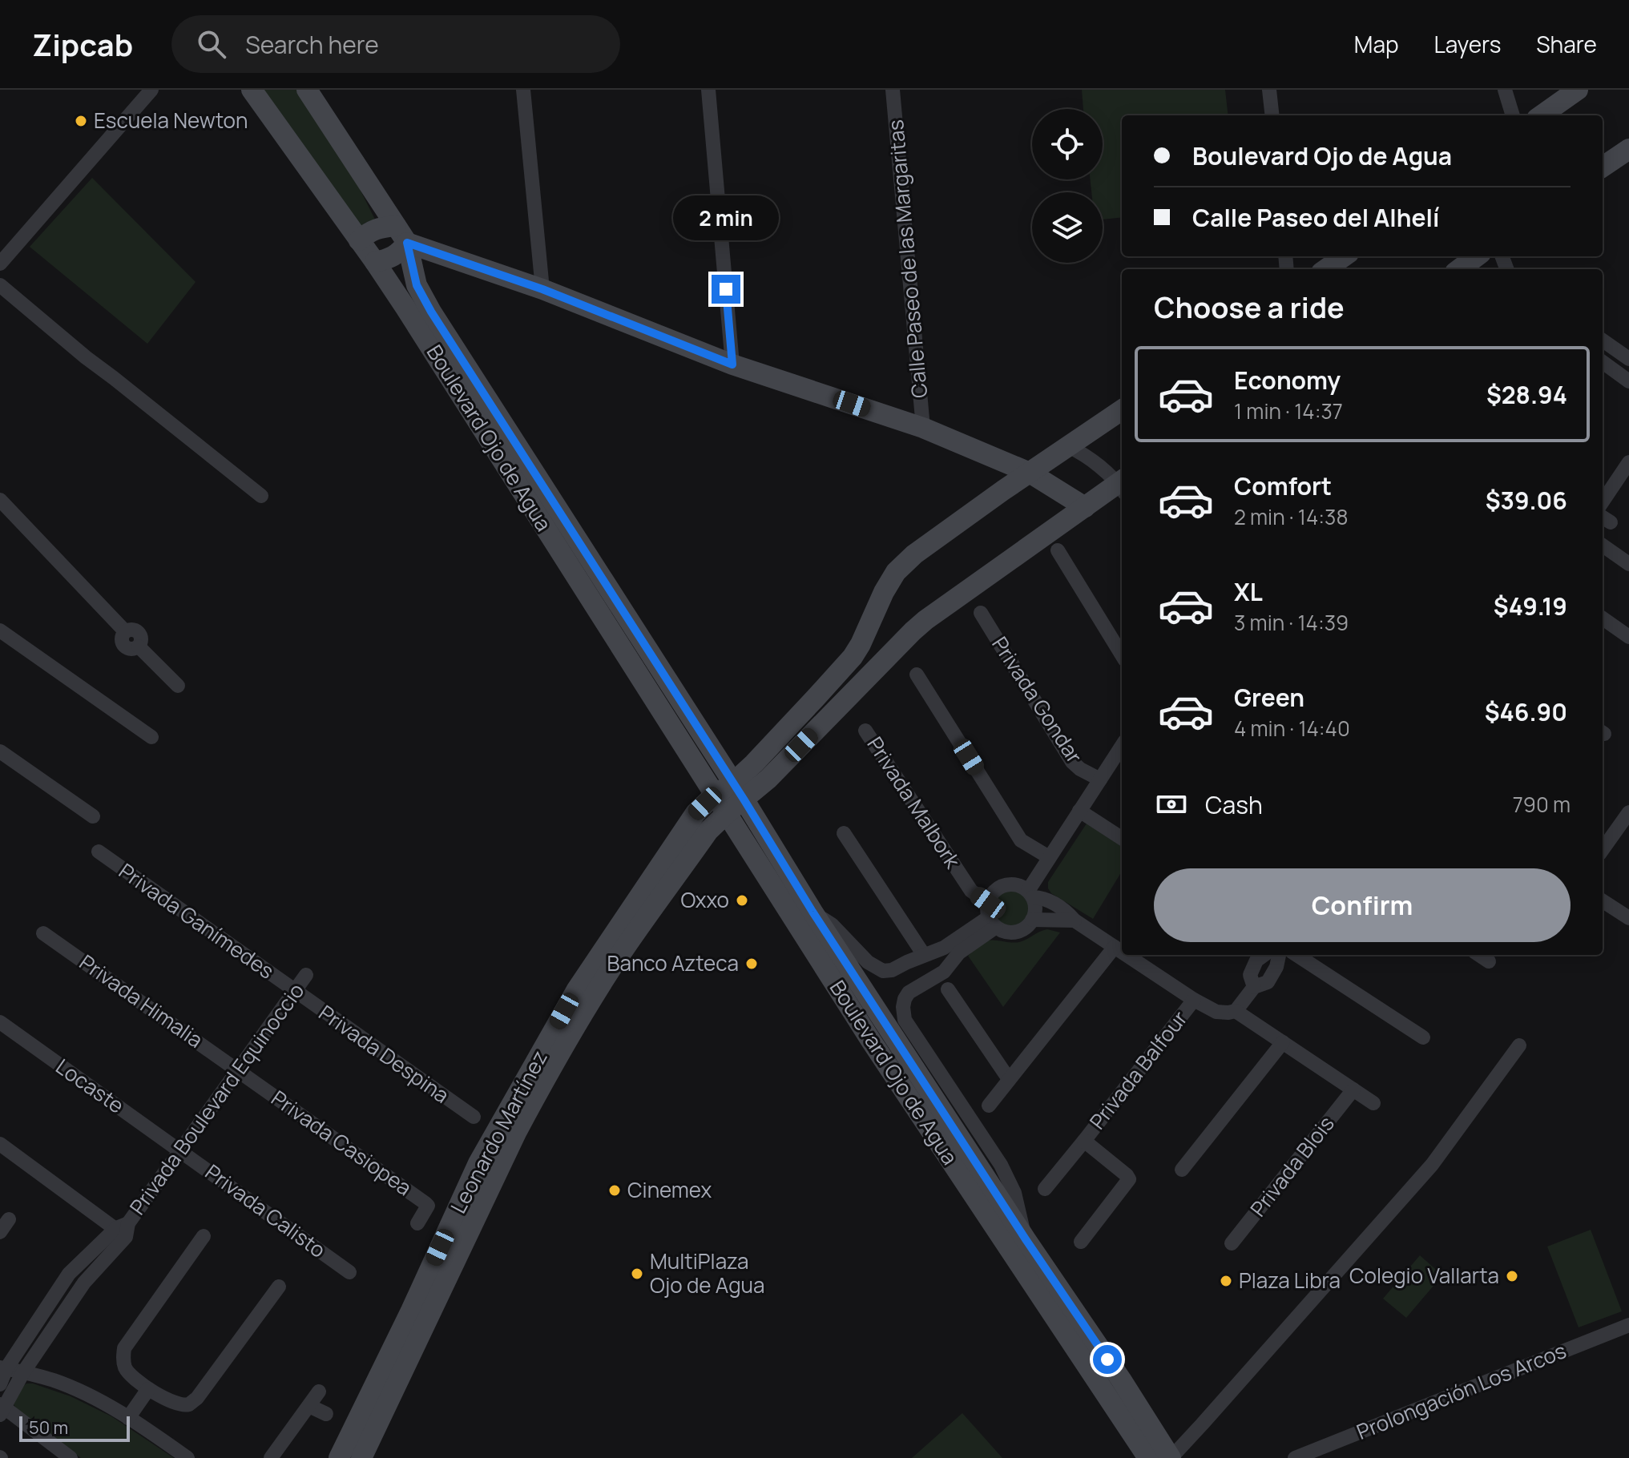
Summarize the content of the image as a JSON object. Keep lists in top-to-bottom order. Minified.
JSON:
{"streets":{"main road":["Boulevard Ojo de Agua","Leonardo Martínez"],"street":["Calle Paseo de las Margaritas","Privada Gondar","Privada Malbork","Privada Ganímedes","Privada Himalia","Privada Despina","Privada Balfour","Locaste","Privada Boulevard Equinoccio","Privada Casiopea","Privada Blois","Privada Calisto","Prolongación Los Arcos"]},"crossings":[["Boulevard Ojo de Agua","Leonardo Martínez"],["Privada Ganímedes","Privada Despina"],["Privada Ganímedes","Privada Boulevard Equinoccio"],["Privada Himalia","Privada Boulevard Equinoccio"],["Privada Himalia","Privada Casiopea"],["Privada Despina","Privada Boulevard Equinoccio"],["Locaste","Privada Boulevard Equinoccio"],["Locaste","Privada Calisto"],["Privada Boulevard Equinoccio","Privada Casiopea"],["Privada Boulevard Equinoccio","Privada Calisto"]],"places":["Escuela Newton","Oxxo","Banco Azteca","Cinemex","MultiPlaza Ojo de Agua","Colegio Vallarta","Plaza Libra"],"scale_bar":"50 m","page":{"header":"Zipcab","search":"Search here","nav":["Map","Layers","Share"],"banner":["Boulevard Ojo de Agua","Calle Paseo del Alhelí"],"bubble":"2 min","heading":"Choose a ride","list":[{"name":"Economy","note":"1 min · 14:37","value":"$28.94"},{"name":"Comfort","note":"2 min · 14:38","value":"$39.06"},{"name":"XL","note":"3 min · 14:39","value":"$49.19"},{"name":"Green","note":"4 min · 14:40","value":"$46.90"}],"pay":["Cash","790 m"],"buttons":"Confirm","scale":"50 m"}}
